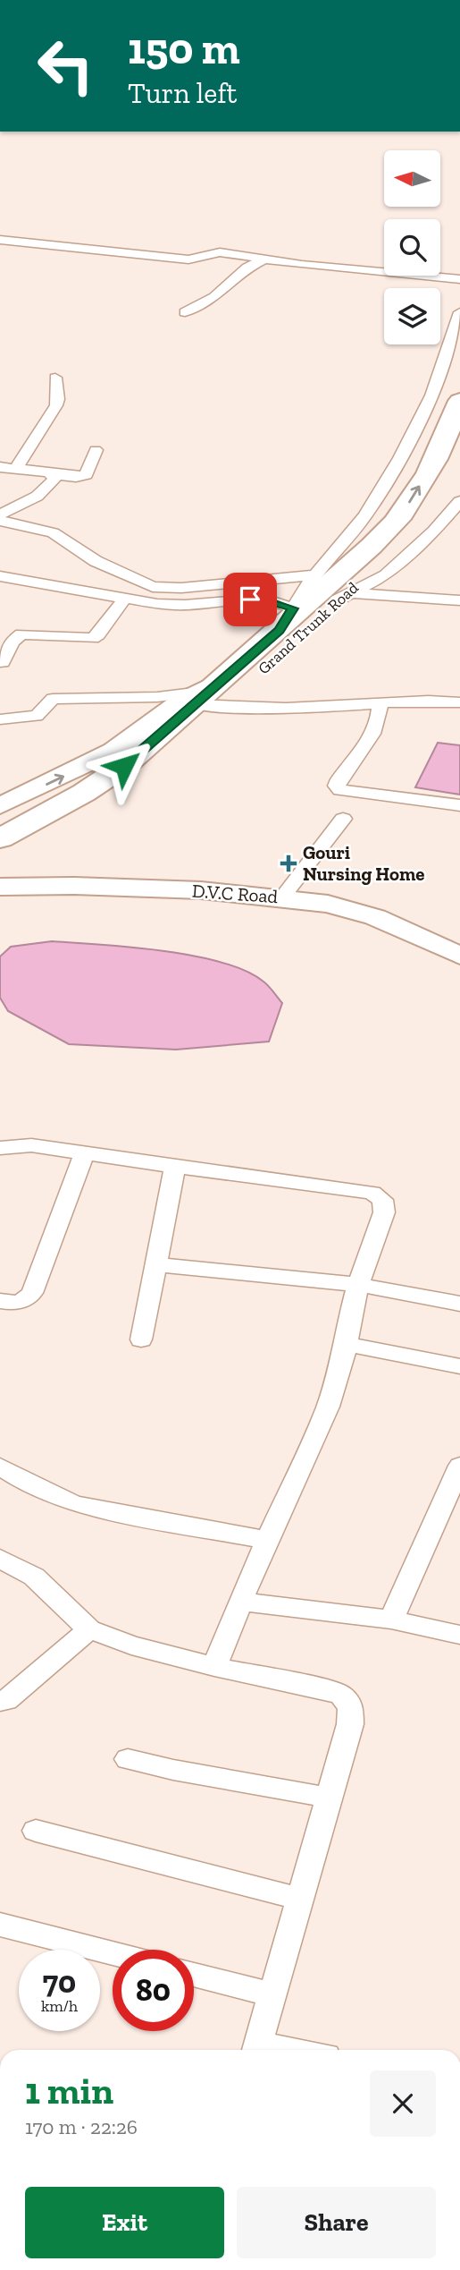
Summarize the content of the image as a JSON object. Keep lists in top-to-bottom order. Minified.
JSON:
{"streets":{"highway":["Grand Trunk Road"],"main road":["D.V.C Road"]},"places":{"health":["Gouri Nursing Home"]},"north":"left","page":{"turn":["150 m","Turn left"],"speed":"70 km/h","limit":"80","heading":["1 min","170 m · 22:26"],"buttons":["Exit","Share"]}}
